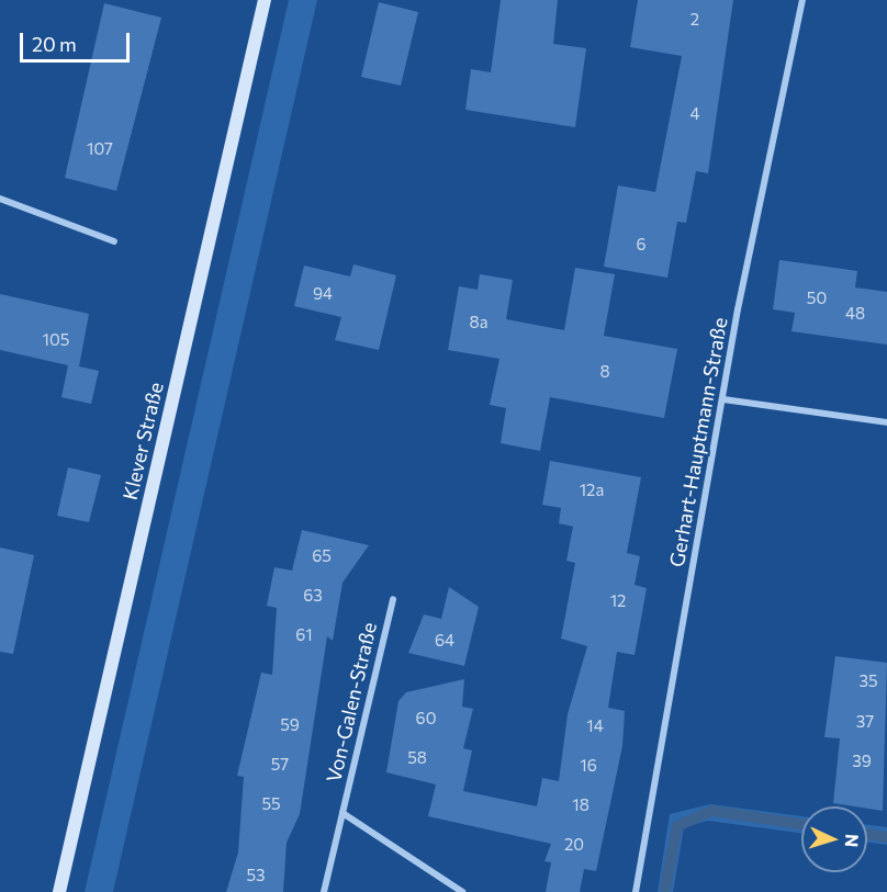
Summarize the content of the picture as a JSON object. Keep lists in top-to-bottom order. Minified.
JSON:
{"streets":{"main road":["Klever Straße"],"street":["Gerhart-Hauptmann-Straße","Von-Galen-Straße"]},"house_numbers":["2","4","107","6","94","50","48","8a","105","8","12a","65","63","12","61","64","35","60","37","59","14","58","39","57","16","55","18","20","53"],"scale_bar":"20 m","north":"right"}
